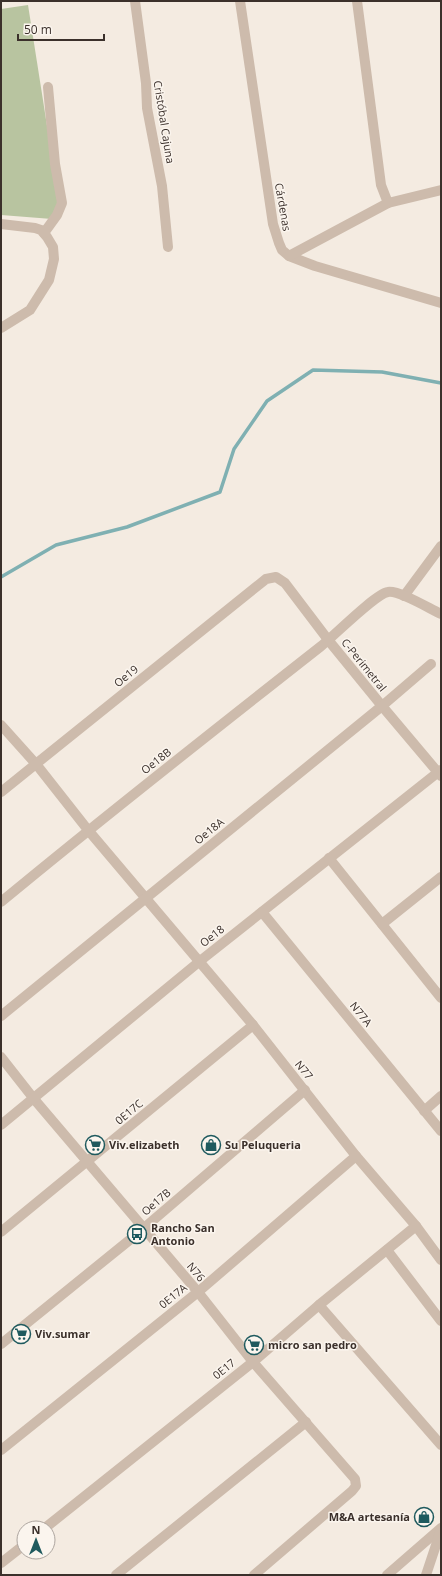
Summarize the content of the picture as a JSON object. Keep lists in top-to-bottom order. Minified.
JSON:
{"streets":{"street":["Cristóbal Cajuna","Cárdenas","C-Perimetral","Oe19","Oe18B","Oe18A","Oe18","N77A","N77","0E17C","Oe17B","N76","0E17A","0E17"]},"crossings":[["C-Perimetral","Oe19"],["C-Perimetral","Oe18B"],["C-Perimetral","Oe18A"],["C-Perimetral","Oe18"],["Oe19","N77"],["Oe18B","N77"],["Oe18A","N77"],["Oe18","N77A"],["Oe18","N77"],["Oe18","N76"],["N77","0E17C"],["N77","Oe17B"],["N77","0E17A"],["N77","0E17"],["0E17C","N76"],["Oe17B","N76"],["N76","0E17A"],["N76","0E17"]],"places":{"supermarket":["Viv.elizabeth","Viv.sumar","micro san pedro"],"shop":["Su Peluqueria","M&A artesanía"],"bus stop":["Rancho San Antonio"]},"scale_bar":"50 m","north":"top"}
